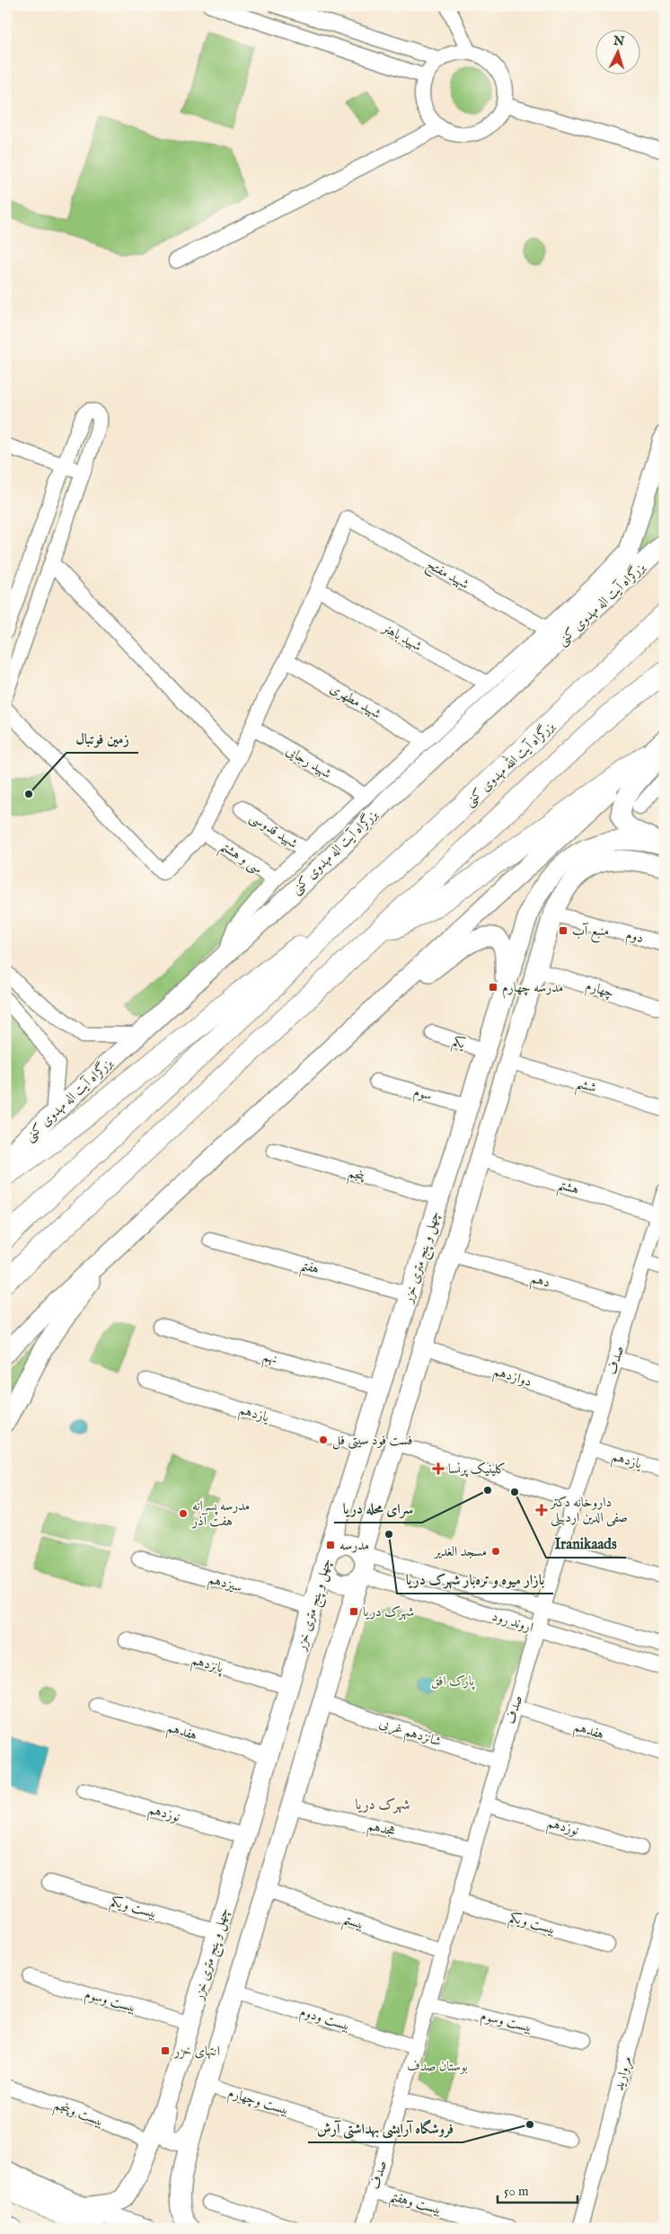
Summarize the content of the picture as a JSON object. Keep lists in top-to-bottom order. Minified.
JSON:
{"streets":{"highway":["بزرگراه آیت الله مهدوی کنی"],"main road":["بزرگراه آیت اله مهدوی کنی","چهل و پنج متری خزر"],"street":["شهید مفتح","شهید باهنر","شهید مطهری","شهید رجایی","شهید قدوسی","سی و هشتم","دوم","چهارم","یکم","ششم","سوم","پنجم","هشتم","هفتم","دهم","نهم","صدف","دوازدهم","یازدهم","سیزدهم","اروند رود","پانزدهم","هفدهم","شانزدهم غربی","نوزدهم","هجدهم","بیست ویکم","بیستم","بیست وسوم","بیست ودوم","مروارید","بیست وچهارم","بیست وپنجم","بیست وهفتم"]},"crossings":[["شهید مفتح","شهید باهنر"],["دوم","چهل و پنج متری خزر"],["چهارم","چهل و پنج متری خزر"],["یکم","چهل و پنج متری خزر"],["ششم","چهل و پنج متری خزر"],["سوم","چهل و پنج متری خزر"],["پنجم","چهل و پنج متری خزر"],["هشتم","چهل و پنج متری خزر"],["هشتم","صدف"],["چهل و پنج متری خزر","هفتم"],["چهل و پنج متری خزر","دهم"],["چهل و پنج متری خزر","نهم"],["چهل و پنج متری خزر","دوازدهم"],["چهل و پنج متری خزر","یازدهم"],["چهل و پنج متری خزر","سیزدهم"],["چهل و پنج متری خزر","اروند رود"],["چهل و پنج متری خزر","پانزدهم"],["چهل و پنج متری خزر","هفدهم"],["چهل و پنج متری خزر","نوزدهم"],["چهل و پنج متری خزر","بیست ویکم"],["چهل و پنج متری خزر","بیست وسوم"],["چهل و پنج متری خزر","بیست وپنجم"],["دهم","صدف"],["صدف","دوازدهم"],["صدف","یازدهم"],["صدف","اروند رود"],["صدف","هفدهم"],["صدف","شانزدهم غربی"],["صدف","نوزدهم"],["صدف","هجدهم"],["صدف","بیست ویکم"],["صدف","بیستم"],["صدف","بیست وسوم"],["صدف","بیست ودوم"],["صدف","بیست وچهارم"],["صدف","بیست وهفتم"]],"districts":["شهرک دریا"],"parks":["پارک افق","بوستان صدف"],"places":{"other":["زمین فوتبال","فست فود سیتی فل","سرای محله دریا","Iranikaads","مدرسه پسرانه هفت آذر","بازار میوه و تره‌بار شهرک دریا","مسجد الغدیر","فروشگاه آرایشی بهداشتی آرش"],"transit":["منبع آب","مدرسه چهارم","مدرسه","شهرک دریا","انتهای خزر"],"health":["کلینیک پرنسا","داروخانه دکتر صفی الدین اردبیلی"]},"scale_bar":"50 m","north":"top"}
